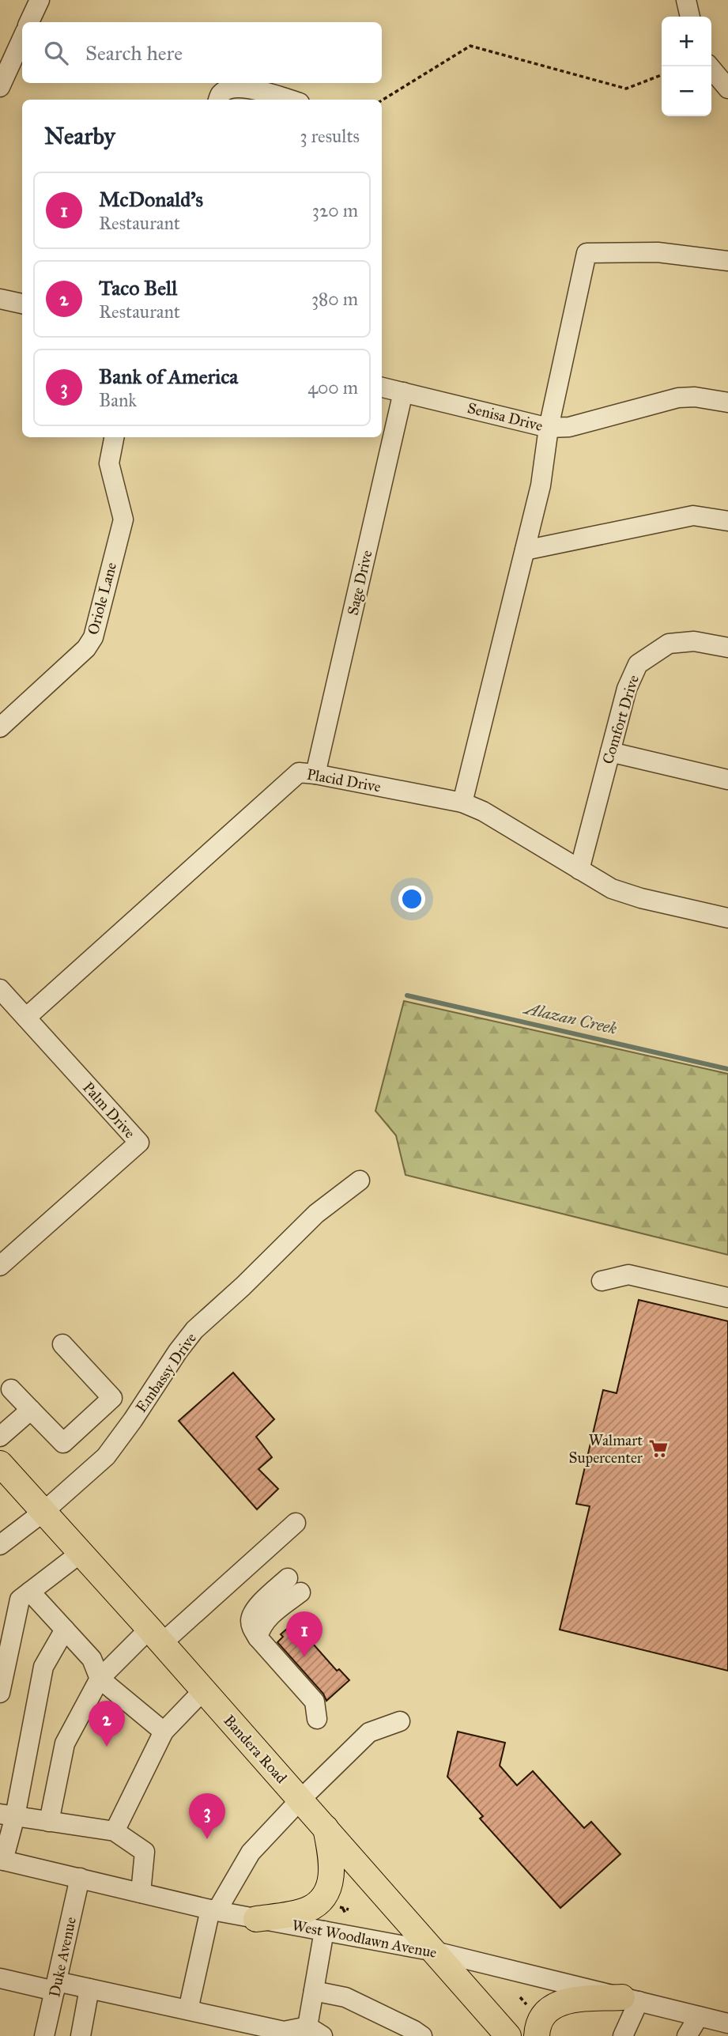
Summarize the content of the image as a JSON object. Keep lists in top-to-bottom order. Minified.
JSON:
{"streets":{"main road":["Bandera Road"],"street":["Senisa Drive","Sage Drive","Oriole Lane","Comfort Drive","Placid Drive","Palm Drive","Embassy Drive","West Woodlawn Avenue","Duke Avenue"]},"crossings":[["Senisa Drive","Sage Drive"],["Sage Drive","Placid Drive"],["Comfort Drive","Placid Drive"],["Placid Drive","Palm Drive"],["Embassy Drive","Bandera Road"],["Bandera Road","West Woodlawn Avenue"],["West Woodlawn Avenue","Duke Avenue"]],"water":["Alazan Creek"],"places":{"supermarket":["Walmart Supercenter"]},"page":{"map_buttons":["+","−"],"search":"Search here","heading":["Nearby","3 results"],"list":[{"mark":"1","name":"McDonald's","note":"Restaurant","value":"320 m"},{"mark":"2","name":"Taco Bell","note":"Restaurant","value":"380 m"},{"mark":"3","name":"Bank of America","note":"Bank","value":"400 m"}],"pins":["1","2","3"]}}
